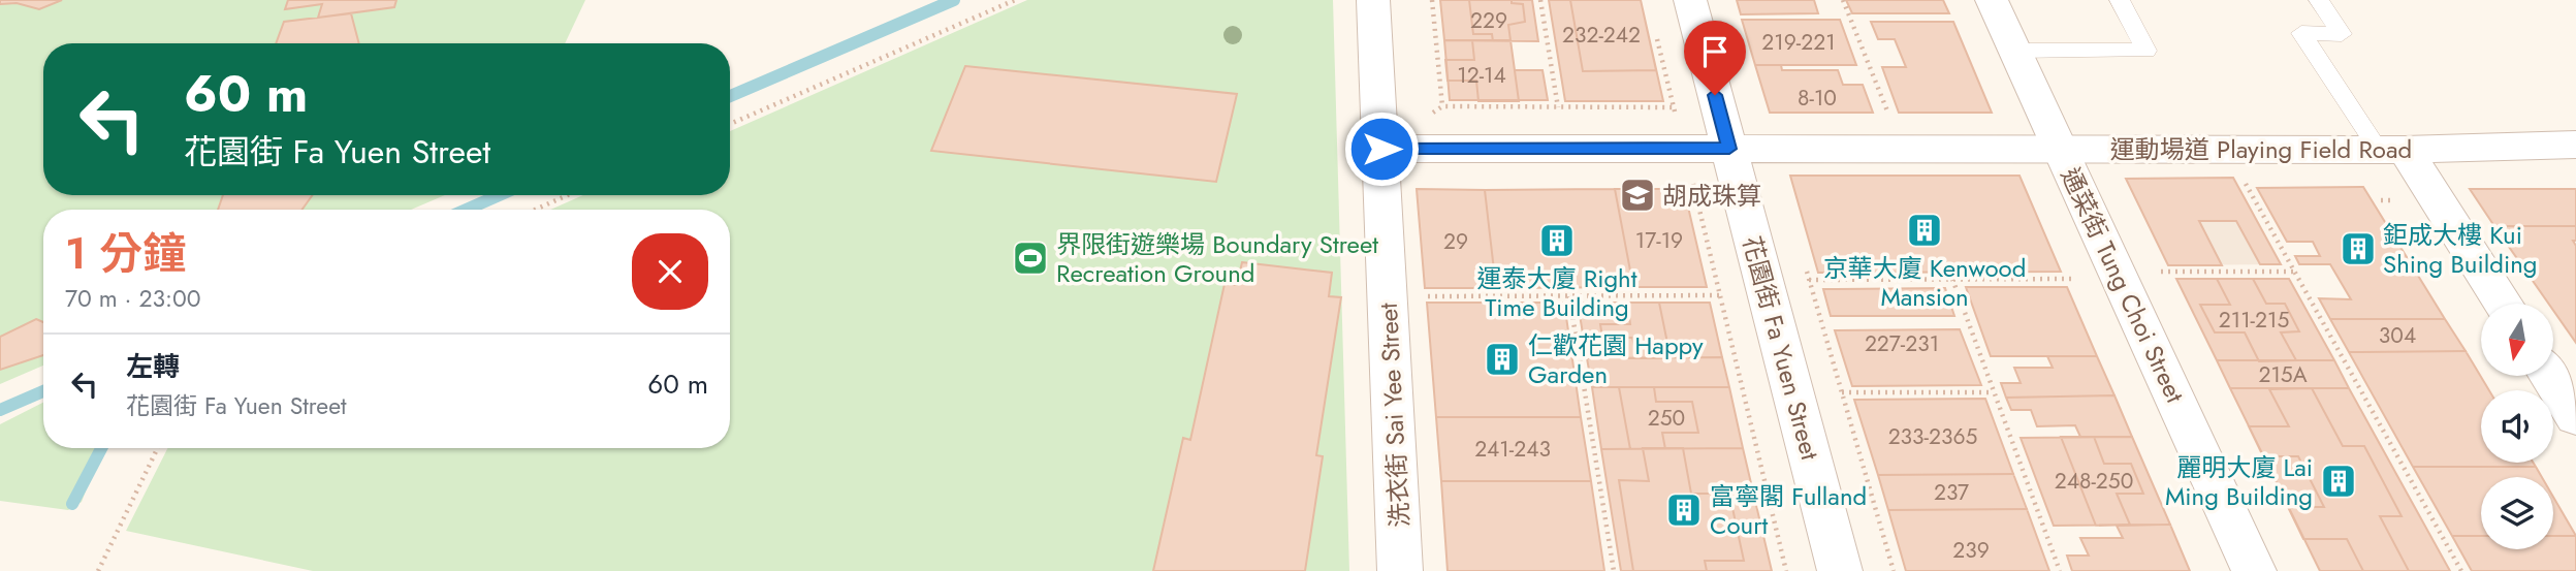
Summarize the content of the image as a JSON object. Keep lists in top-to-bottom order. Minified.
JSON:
{"streets":{"street":["運動場道 Playing Field Road","通菜街 Tung Choi Street","花園街 Fa Yuen Street","洗衣街 Sai Yee Street"]},"crossings":[["運動場道 Playing Field Road","通菜街 Tung Choi Street"],["運動場道 Playing Field Road","花園街 Fa Yuen Street"],["運動場道 Playing Field Road","洗衣街 Sai Yee Street"]],"places":{"school or university":["胡成珠算"],"building":["京華大廈 Kenwood Mansion","運泰大廈 Right Time Building","鉅成大樓 Kui Shing Building","仁歡花園 Happy Garden","麗明大廈 Lai Ming Building","富寧閣 Fulland Court"],"sports":["界限街遊樂場 Boundary Street Recreation Ground"]},"house_numbers":["229","232-242","219-221","12-14","8-10","17-19","29","211-215","304","227-231","215A","250","233-2365","241-243","248-250","237","239"],"north":"bottom","page":{"turn":["60 m","花園街 Fa Yuen Street"],"heading":["1 分鐘","70 m · 23:00"],"list":[{"name":"左轉","note":"花園街 Fa Yuen Street","value":"60 m"}]}}
